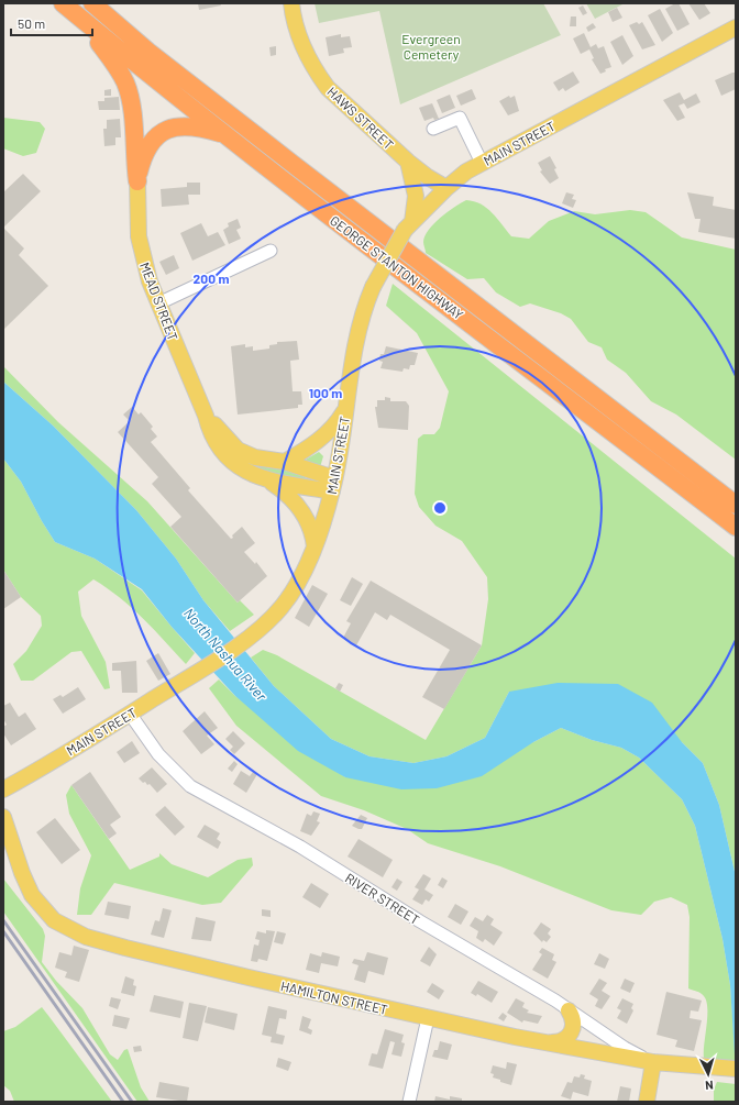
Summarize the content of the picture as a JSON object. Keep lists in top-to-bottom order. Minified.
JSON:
{"streets":{"highway":["GEORGE STANTON HIGHWAY"],"main road":["HAWS STREET","MAIN STREET","MEAD STREET","HAMILTON STREET"],"street":["RIVER STREET"]},"crossings":[["HAWS STREET","MAIN STREET"],["MAIN STREET","MEAD STREET"],["MAIN STREET","RIVER STREET"],["RIVER STREET","HAMILTON STREET"]],"water":["North Nashua River"],"parks":["Evergreen Cemetery"],"scale_bar":"50 m","north":"bottom","rings":["200 m","100 m"]}
